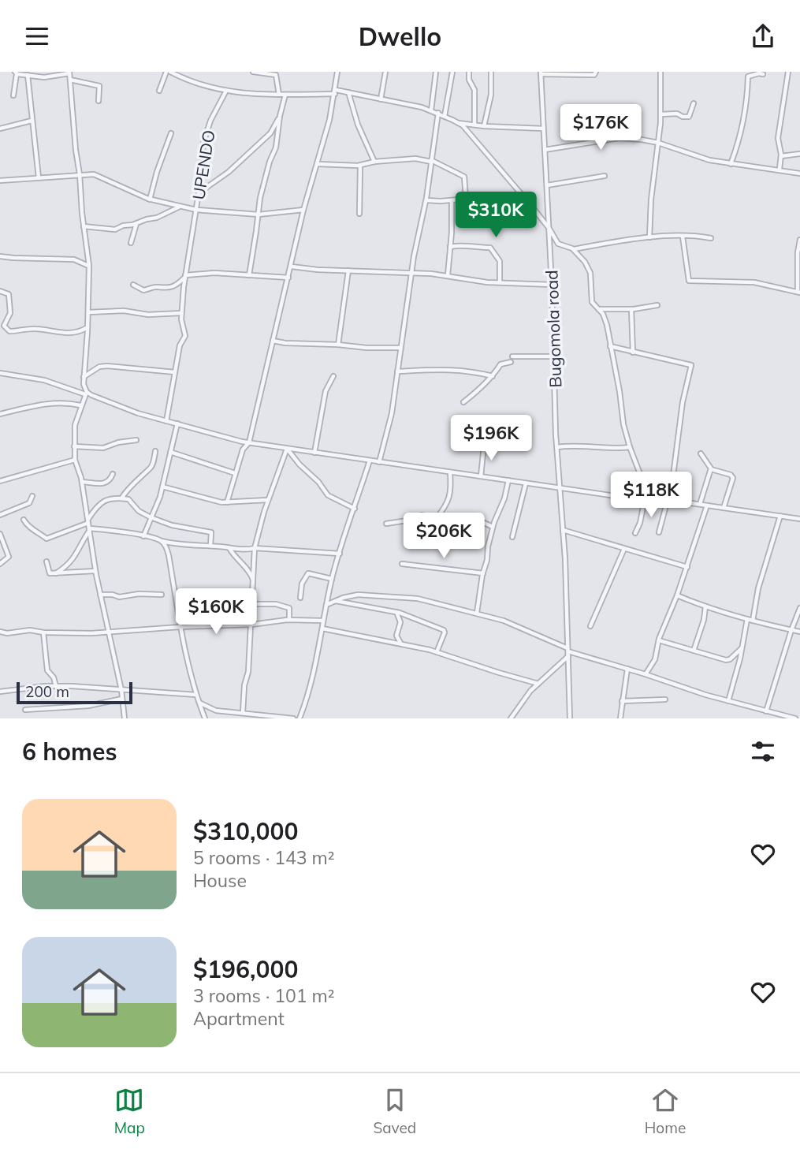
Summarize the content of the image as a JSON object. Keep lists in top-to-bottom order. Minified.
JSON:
{"streets":{"street":["UPENDO","Bugomola road"]},"scale_bar":"200 m","page":{"header":"Dwello","price":["$176K","$310K","$196K","$118K","$206K","$160K"],"scale":"200 m","heading":"6 homes","list":[{"name":"$310,000","note":"5 rooms · 143 m² · House"},{"name":"$196,000","note":"3 rooms · 101 m² · Apartment"}],"tabs":["Map","Saved","Home"]}}
